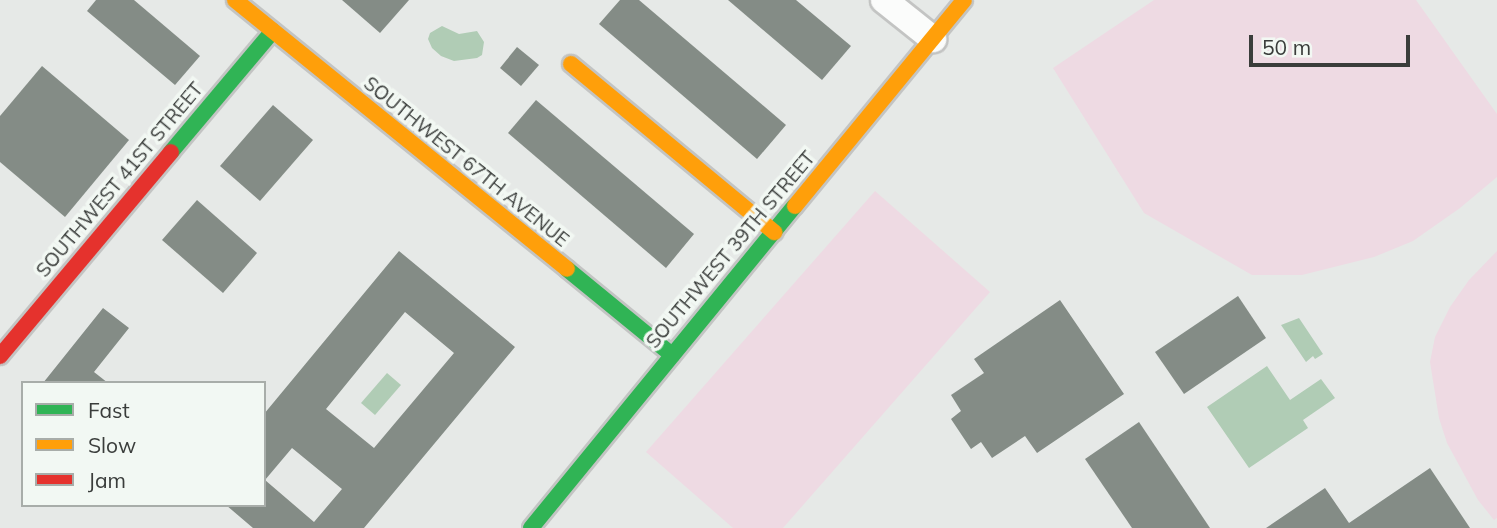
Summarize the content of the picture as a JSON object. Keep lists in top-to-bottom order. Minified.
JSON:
{"streets":{"street":["SOUTHWEST 67TH AVENUE","SOUTHWEST 41ST STREET","SOUTHWEST 39TH STREET"]},"crossings":[["SOUTHWEST 67TH AVENUE","SOUTHWEST 41ST STREET"],["SOUTHWEST 67TH AVENUE","SOUTHWEST 39TH STREET"]],"legend":["Fast","Slow","Jam"],"scale_bar":"50 m"}
